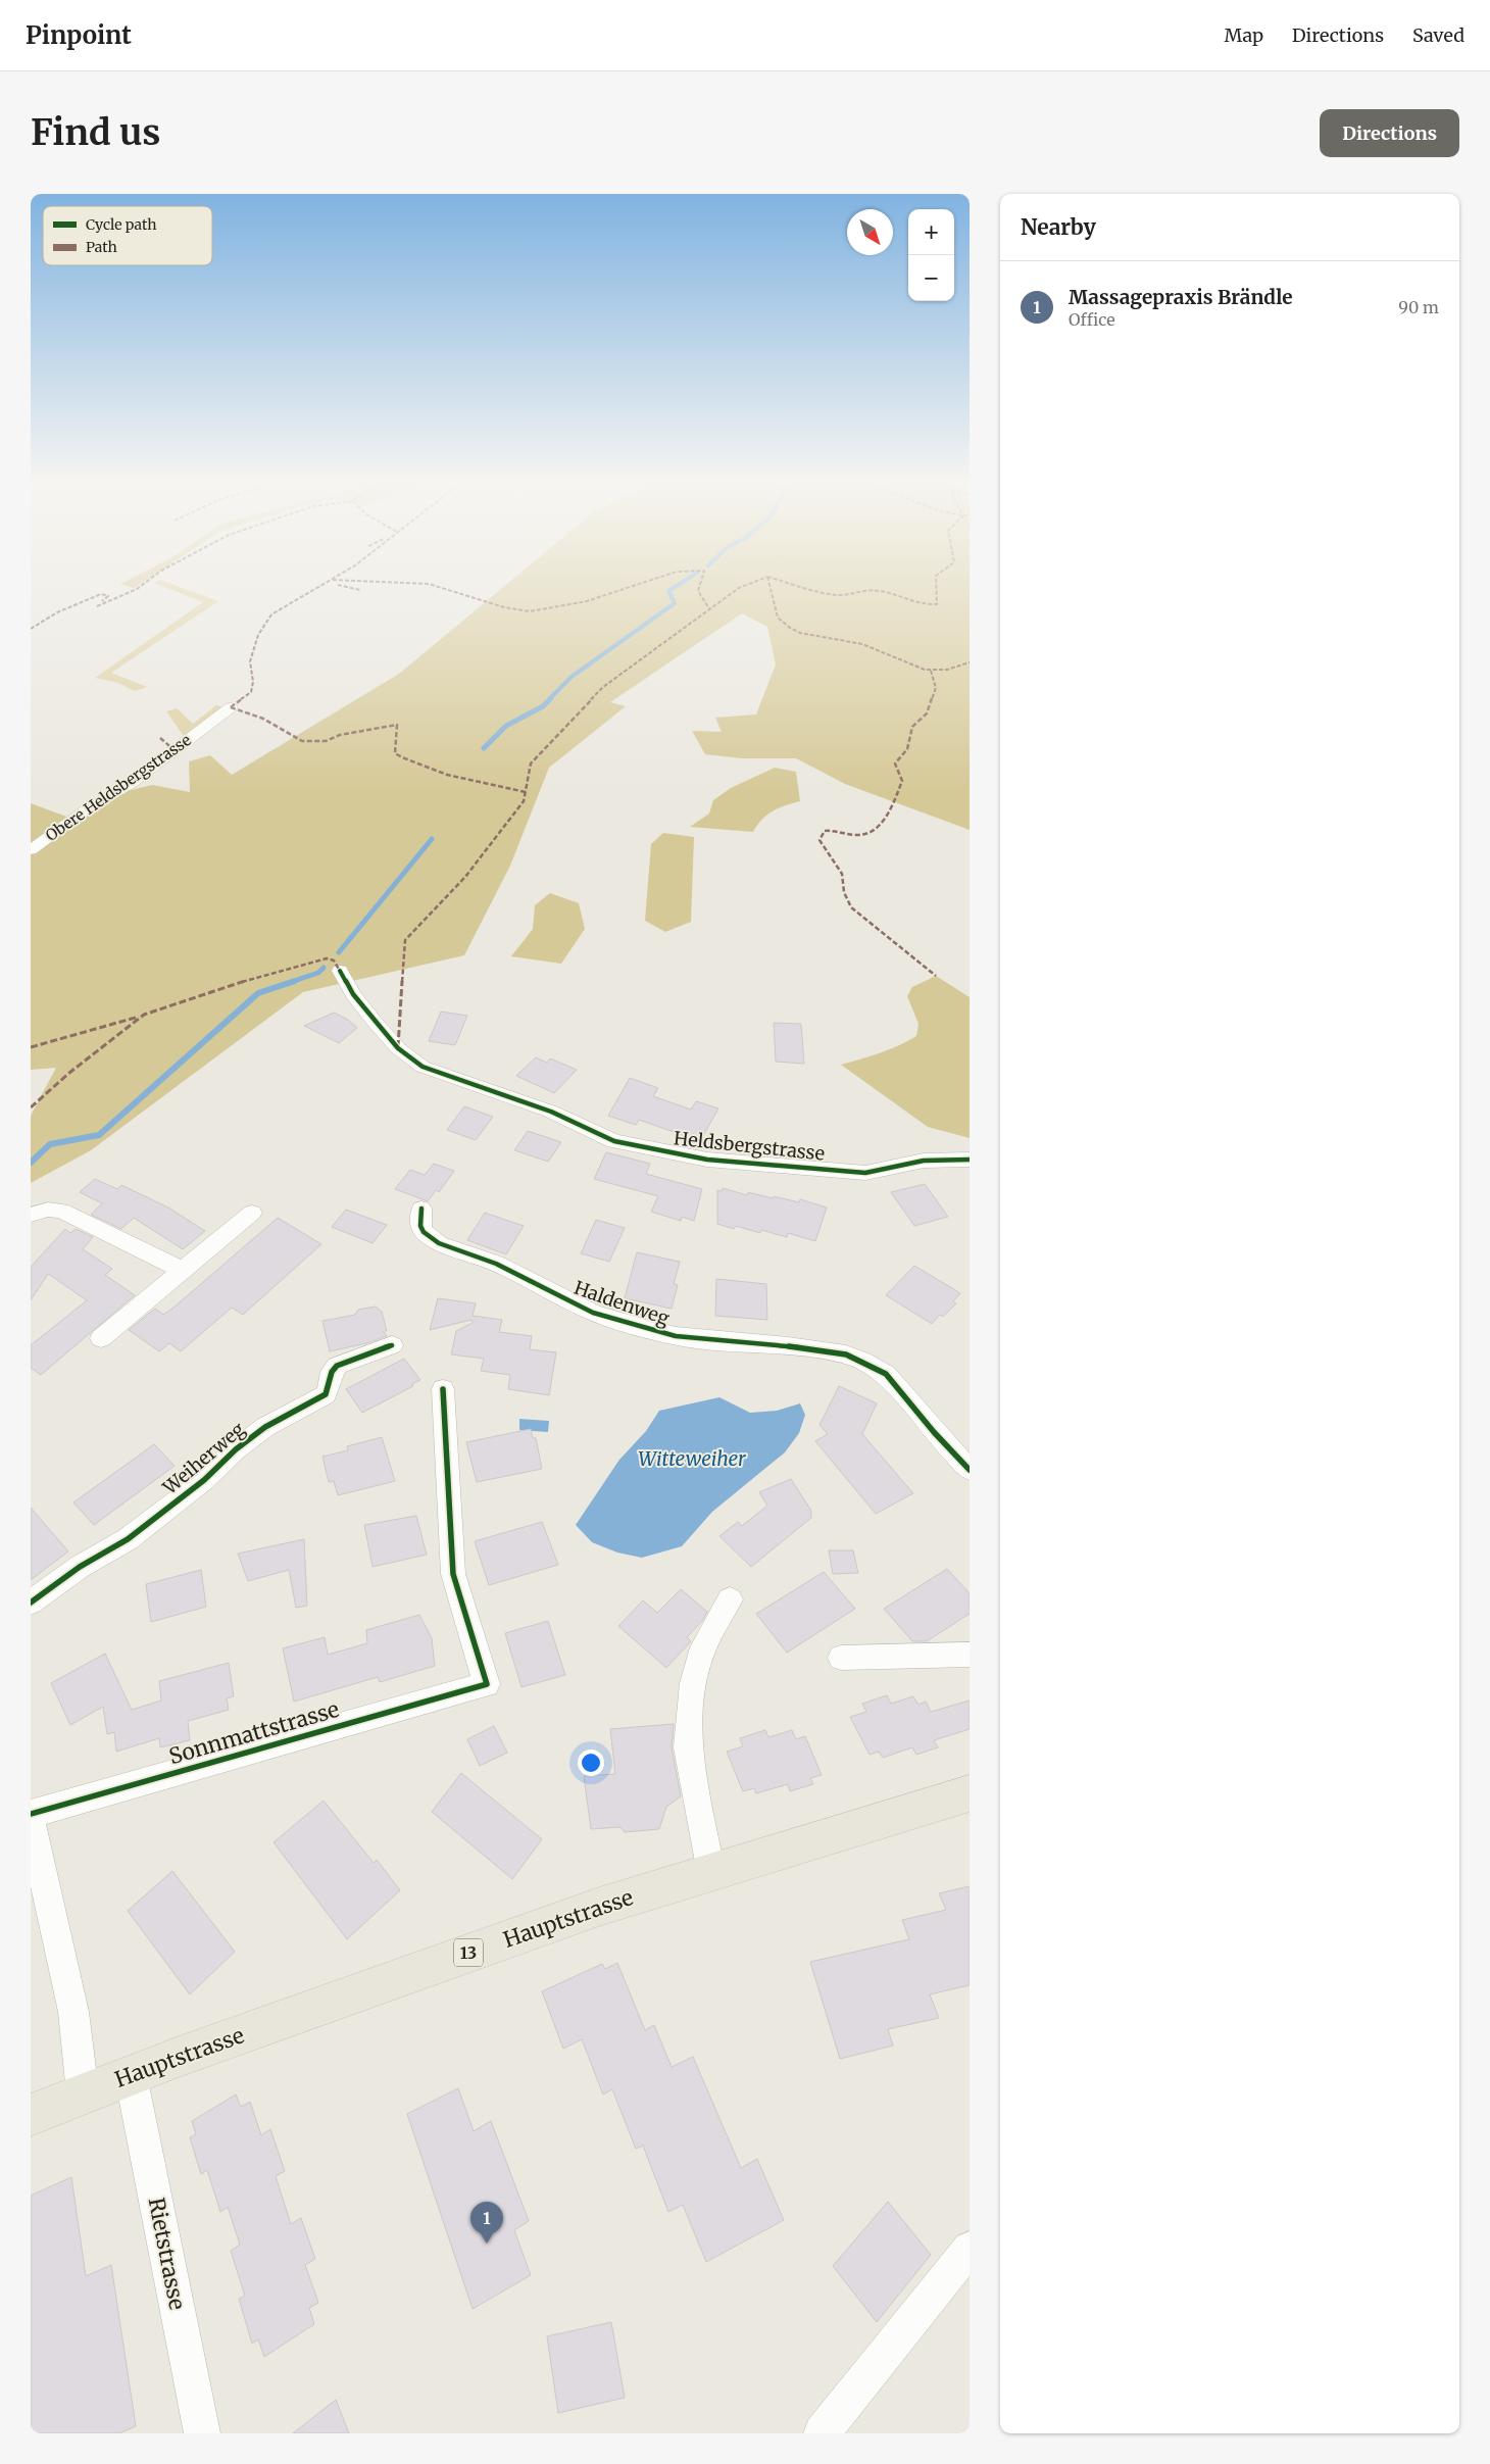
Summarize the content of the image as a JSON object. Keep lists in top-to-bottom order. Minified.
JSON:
{"streets":{"main road":["Hauptstrasse","13"],"street":["Obere Heldsbergstrasse","Heldsbergstrasse","Haldenweg","Weiherweg","Sonnmattstrasse","Rietstrasse"]},"crossings":[["Hauptstrasse","Rietstrasse"]],"water":["Witteweiher"],"legend":["Cycle path","Path"],"north":"bottom right","page":{"header":"Pinpoint","nav":["Map","Directions","Saved"],"buttons":"Directions","title":"Find us","heading":"Nearby","map_buttons":["+","−"],"list":[{"mark":"1","name":"Massagepraxis Brändle","note":"Office","value":"90 m"}],"pins":"1"}}
